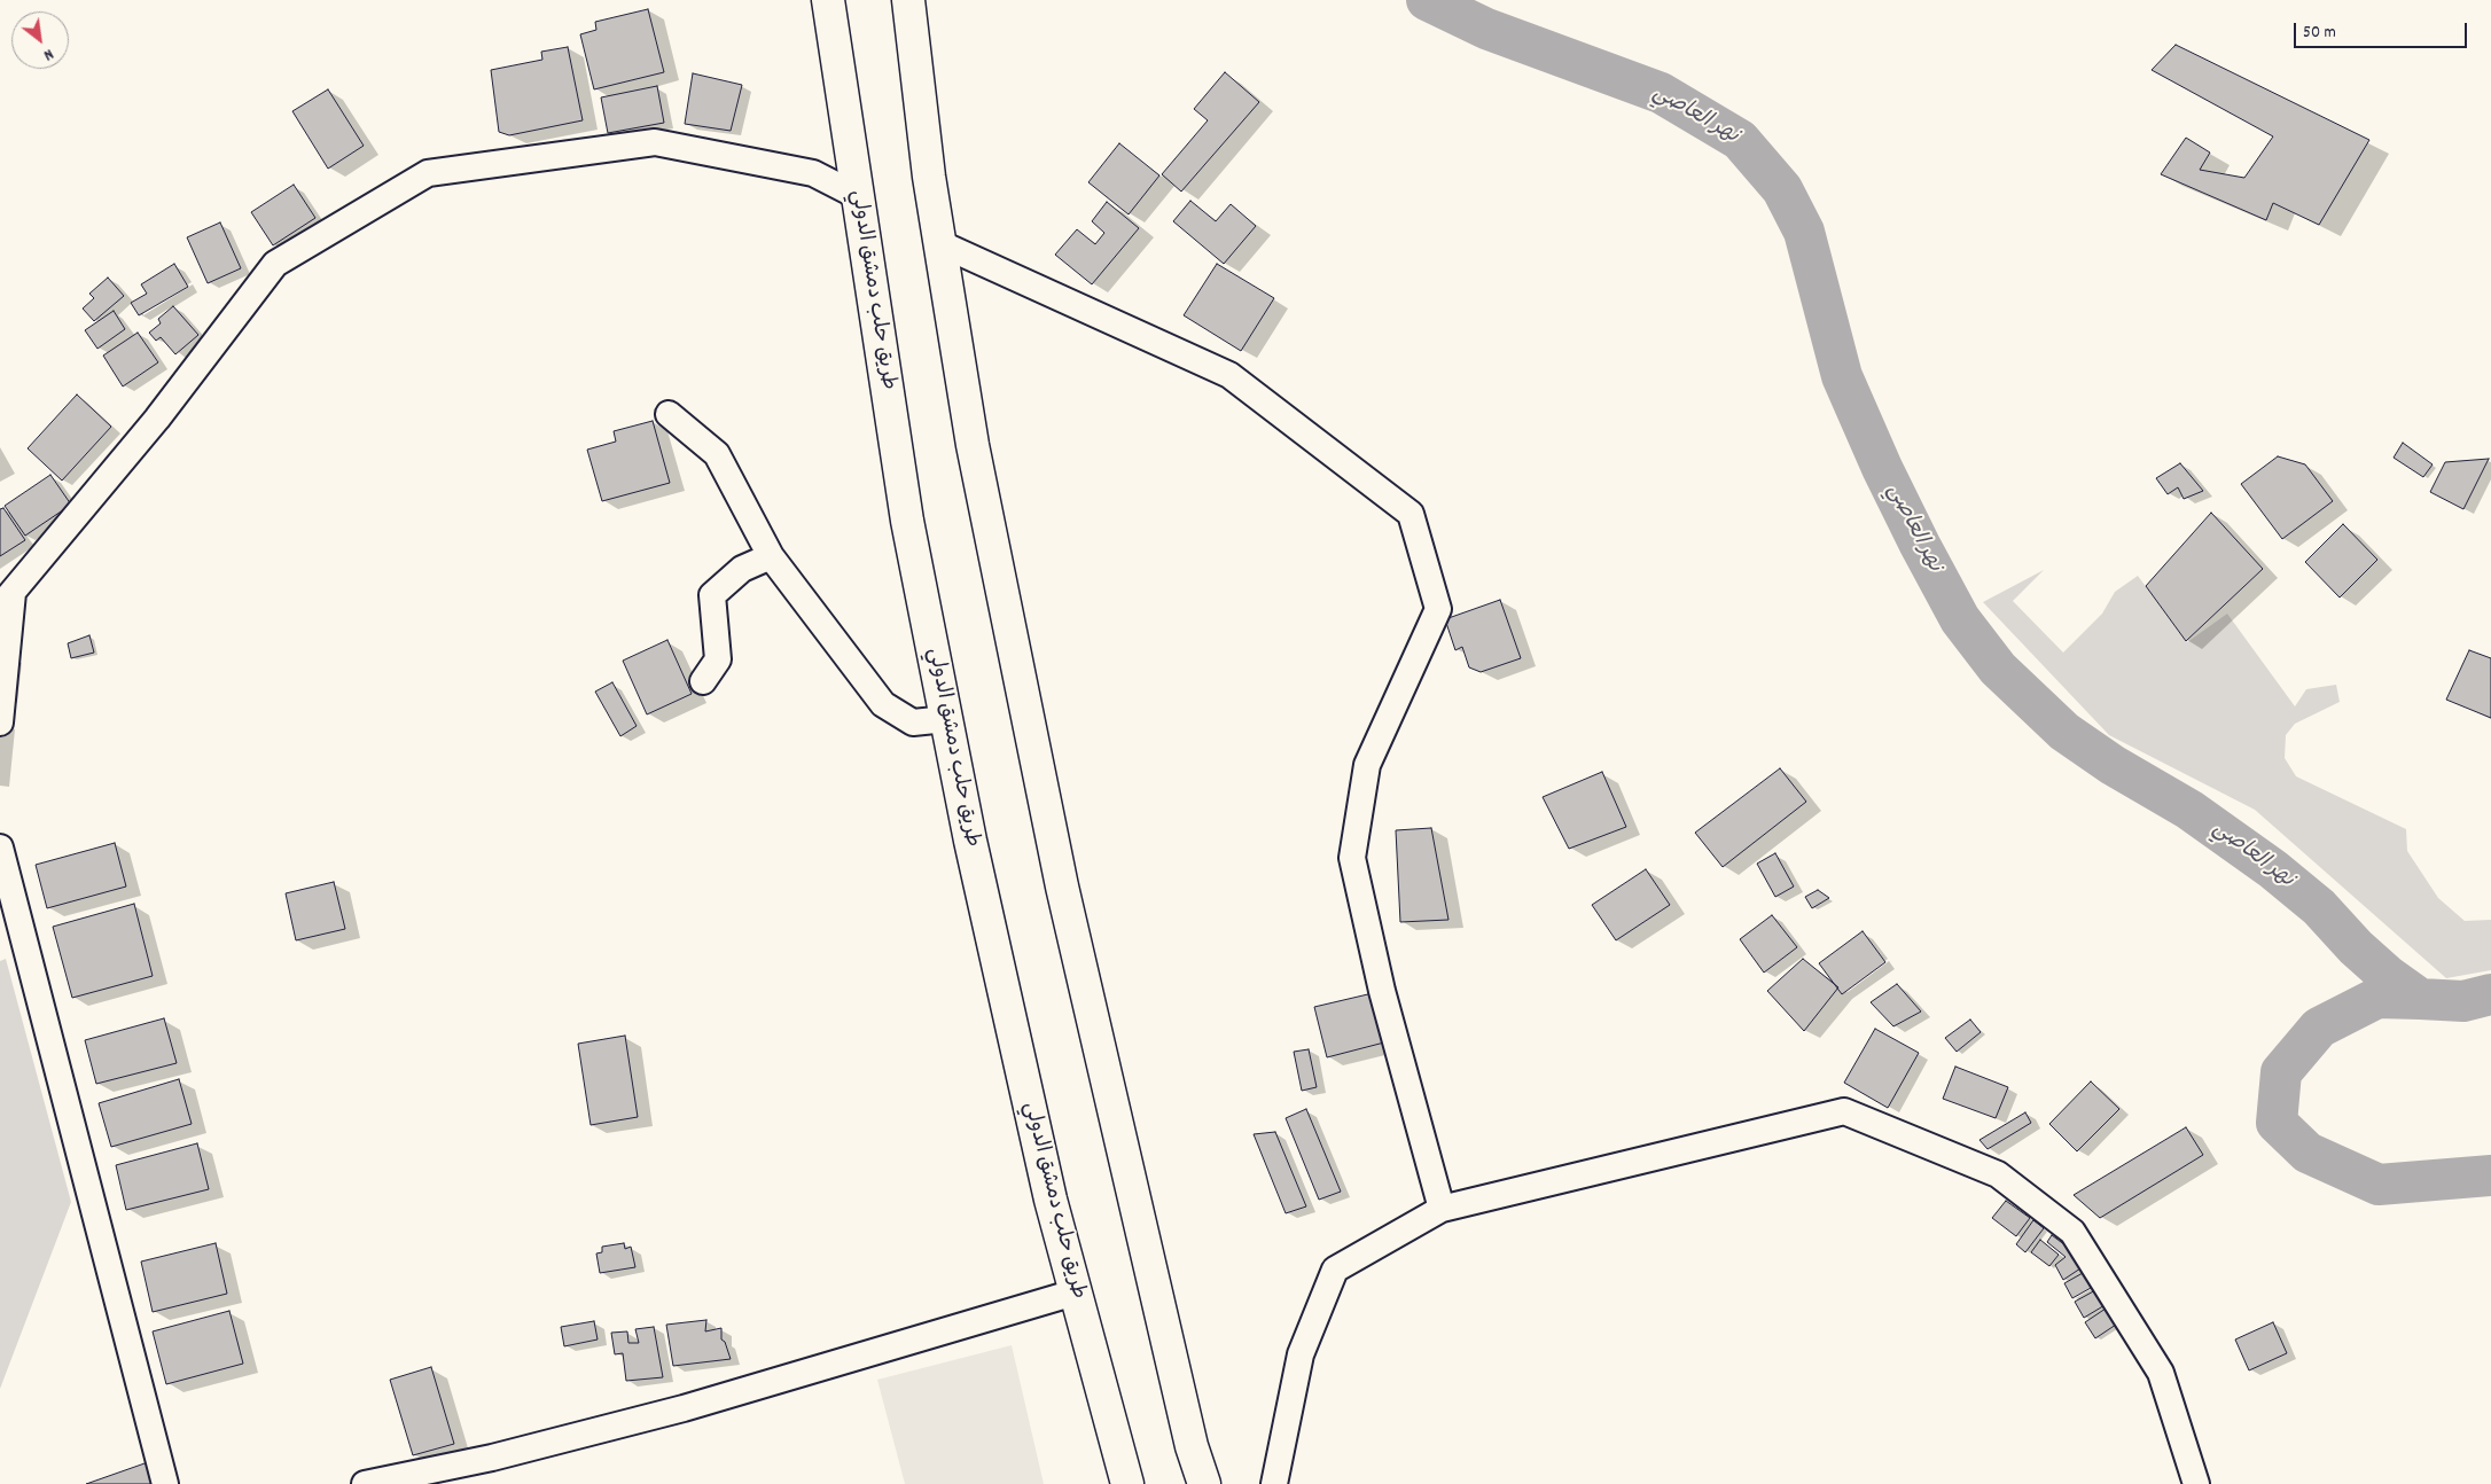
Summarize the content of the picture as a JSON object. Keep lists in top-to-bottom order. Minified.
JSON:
{"streets":{"highway":["طريق حلب دمشق الدولي"]},"water":["نهر العاصي"],"scale_bar":"50 m","north":"bottom right"}
